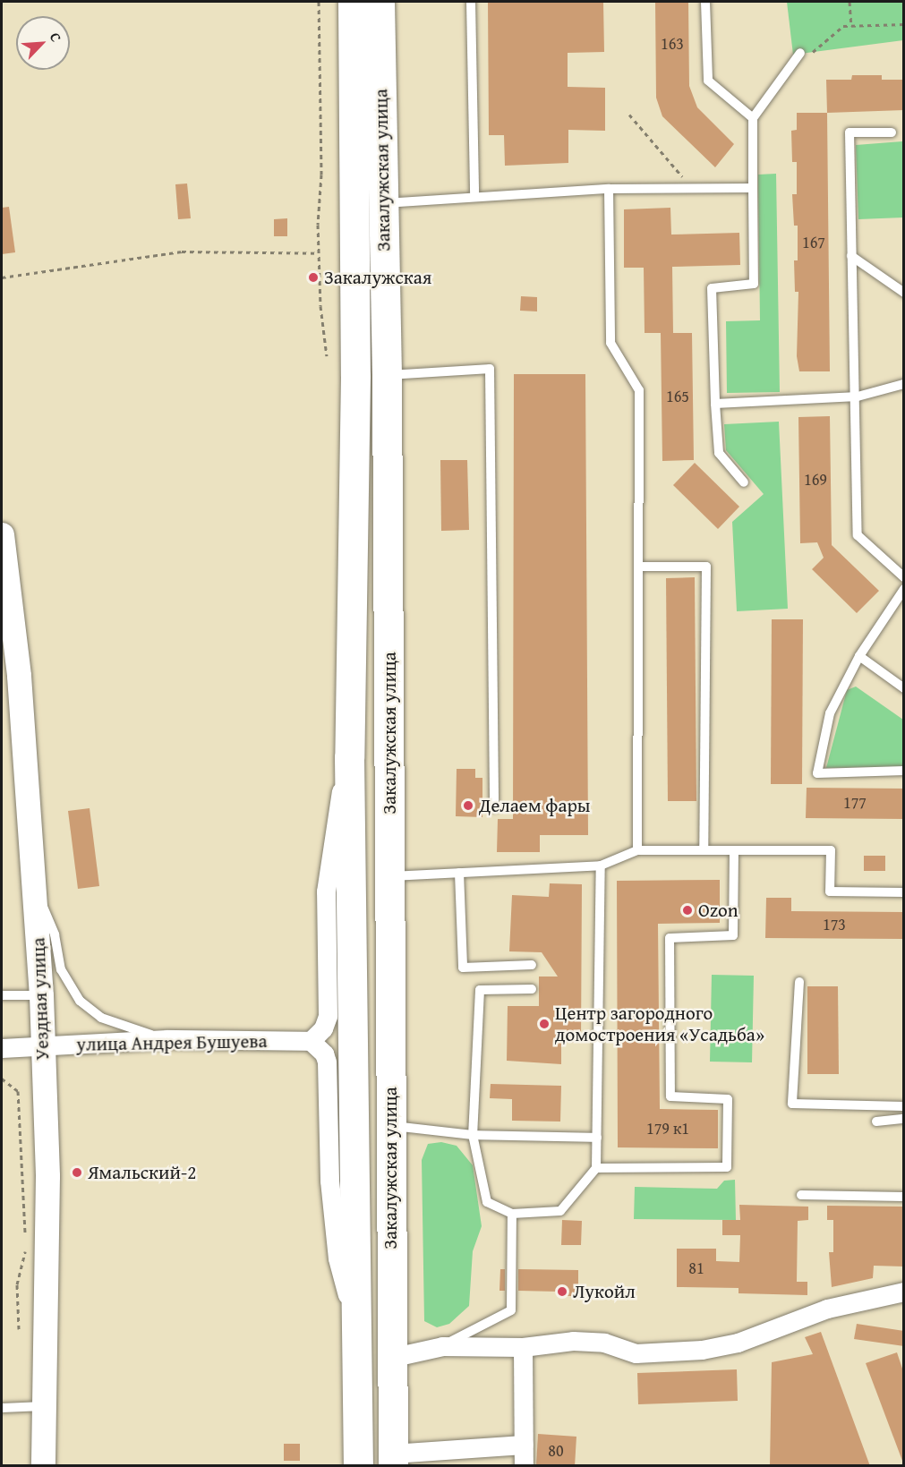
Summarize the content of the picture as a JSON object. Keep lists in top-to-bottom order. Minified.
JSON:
{"streets":{"highway":["Закалужская улица"],"street":["Уездная улица","улица Андрея Бушуева"]},"crossings":[["Уездная улица","улица Андрея Бушуева"]],"places":["Закалужская","Делаем фары","Ozon","Центр загородного домостроения «Усадьба»","Ямальский-2","Лукойл"],"house_numbers":["163","167","165","169","177","173","179 к1","81","80"],"north":"top right"}
